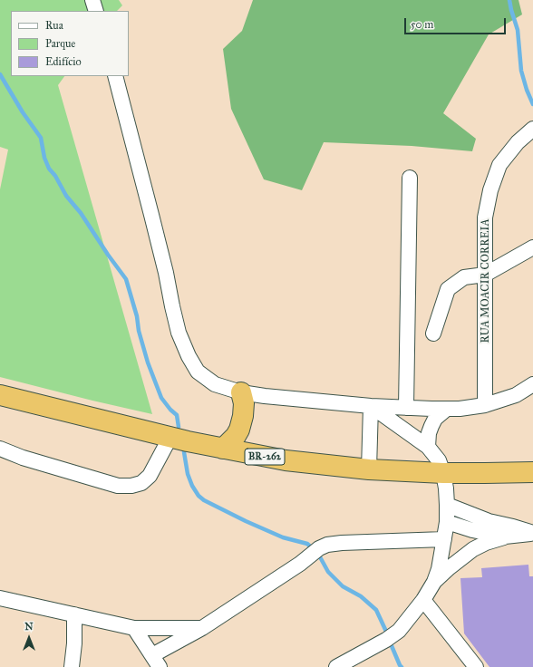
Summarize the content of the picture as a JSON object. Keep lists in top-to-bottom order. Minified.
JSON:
{"streets":{"highway":["BR-262"],"street":["RUA MOACIR CORREIA"]},"legend":["Rua","Parque","Edifício"],"scale_bar":"50 m","north":"top"}
